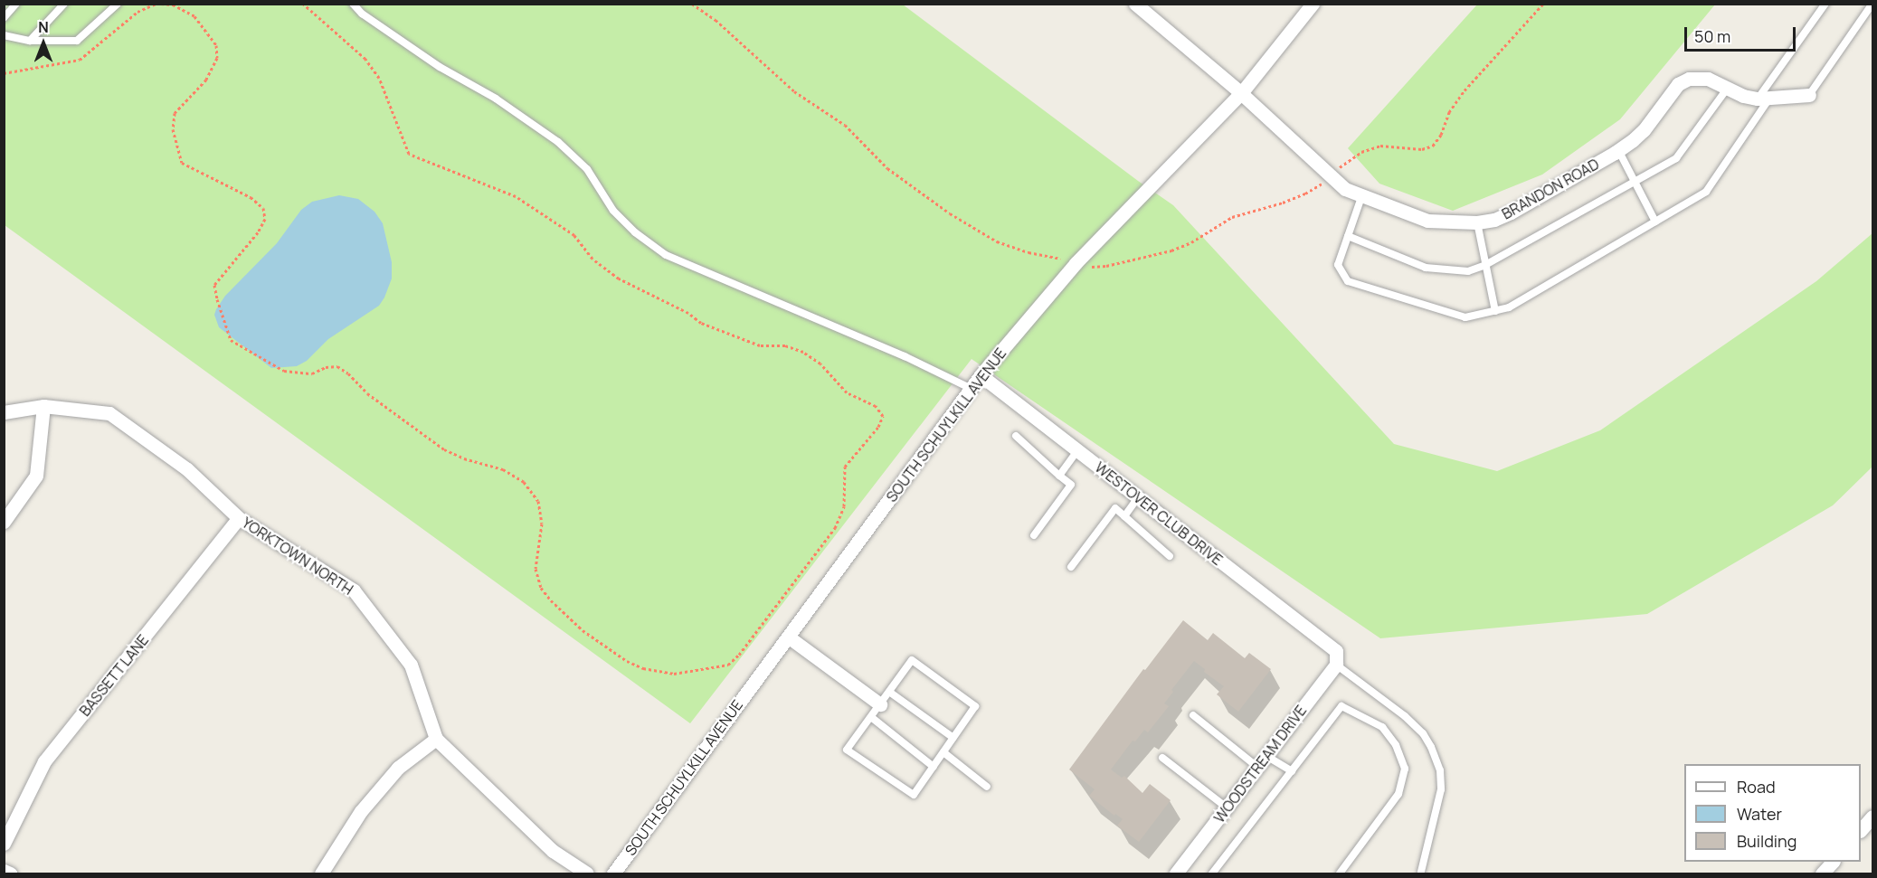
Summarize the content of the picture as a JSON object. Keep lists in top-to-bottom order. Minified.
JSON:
{"streets":{"street":["BRANDON ROAD","SOUTH SCHUYLKILL AVENUE","WESTOVER CLUB DRIVE","YORKTOWN NORTH","BASSETT LANE","WOODSTREAM DRIVE"]},"crossings":[["BRANDON ROAD","SOUTH SCHUYLKILL AVENUE"],["SOUTH SCHUYLKILL AVENUE","WESTOVER CLUB DRIVE"],["WESTOVER CLUB DRIVE","WOODSTREAM DRIVE"],["YORKTOWN NORTH","BASSETT LANE"]],"legend":["Road","Water","Building"],"scale_bar":"50 m","north":"top"}
